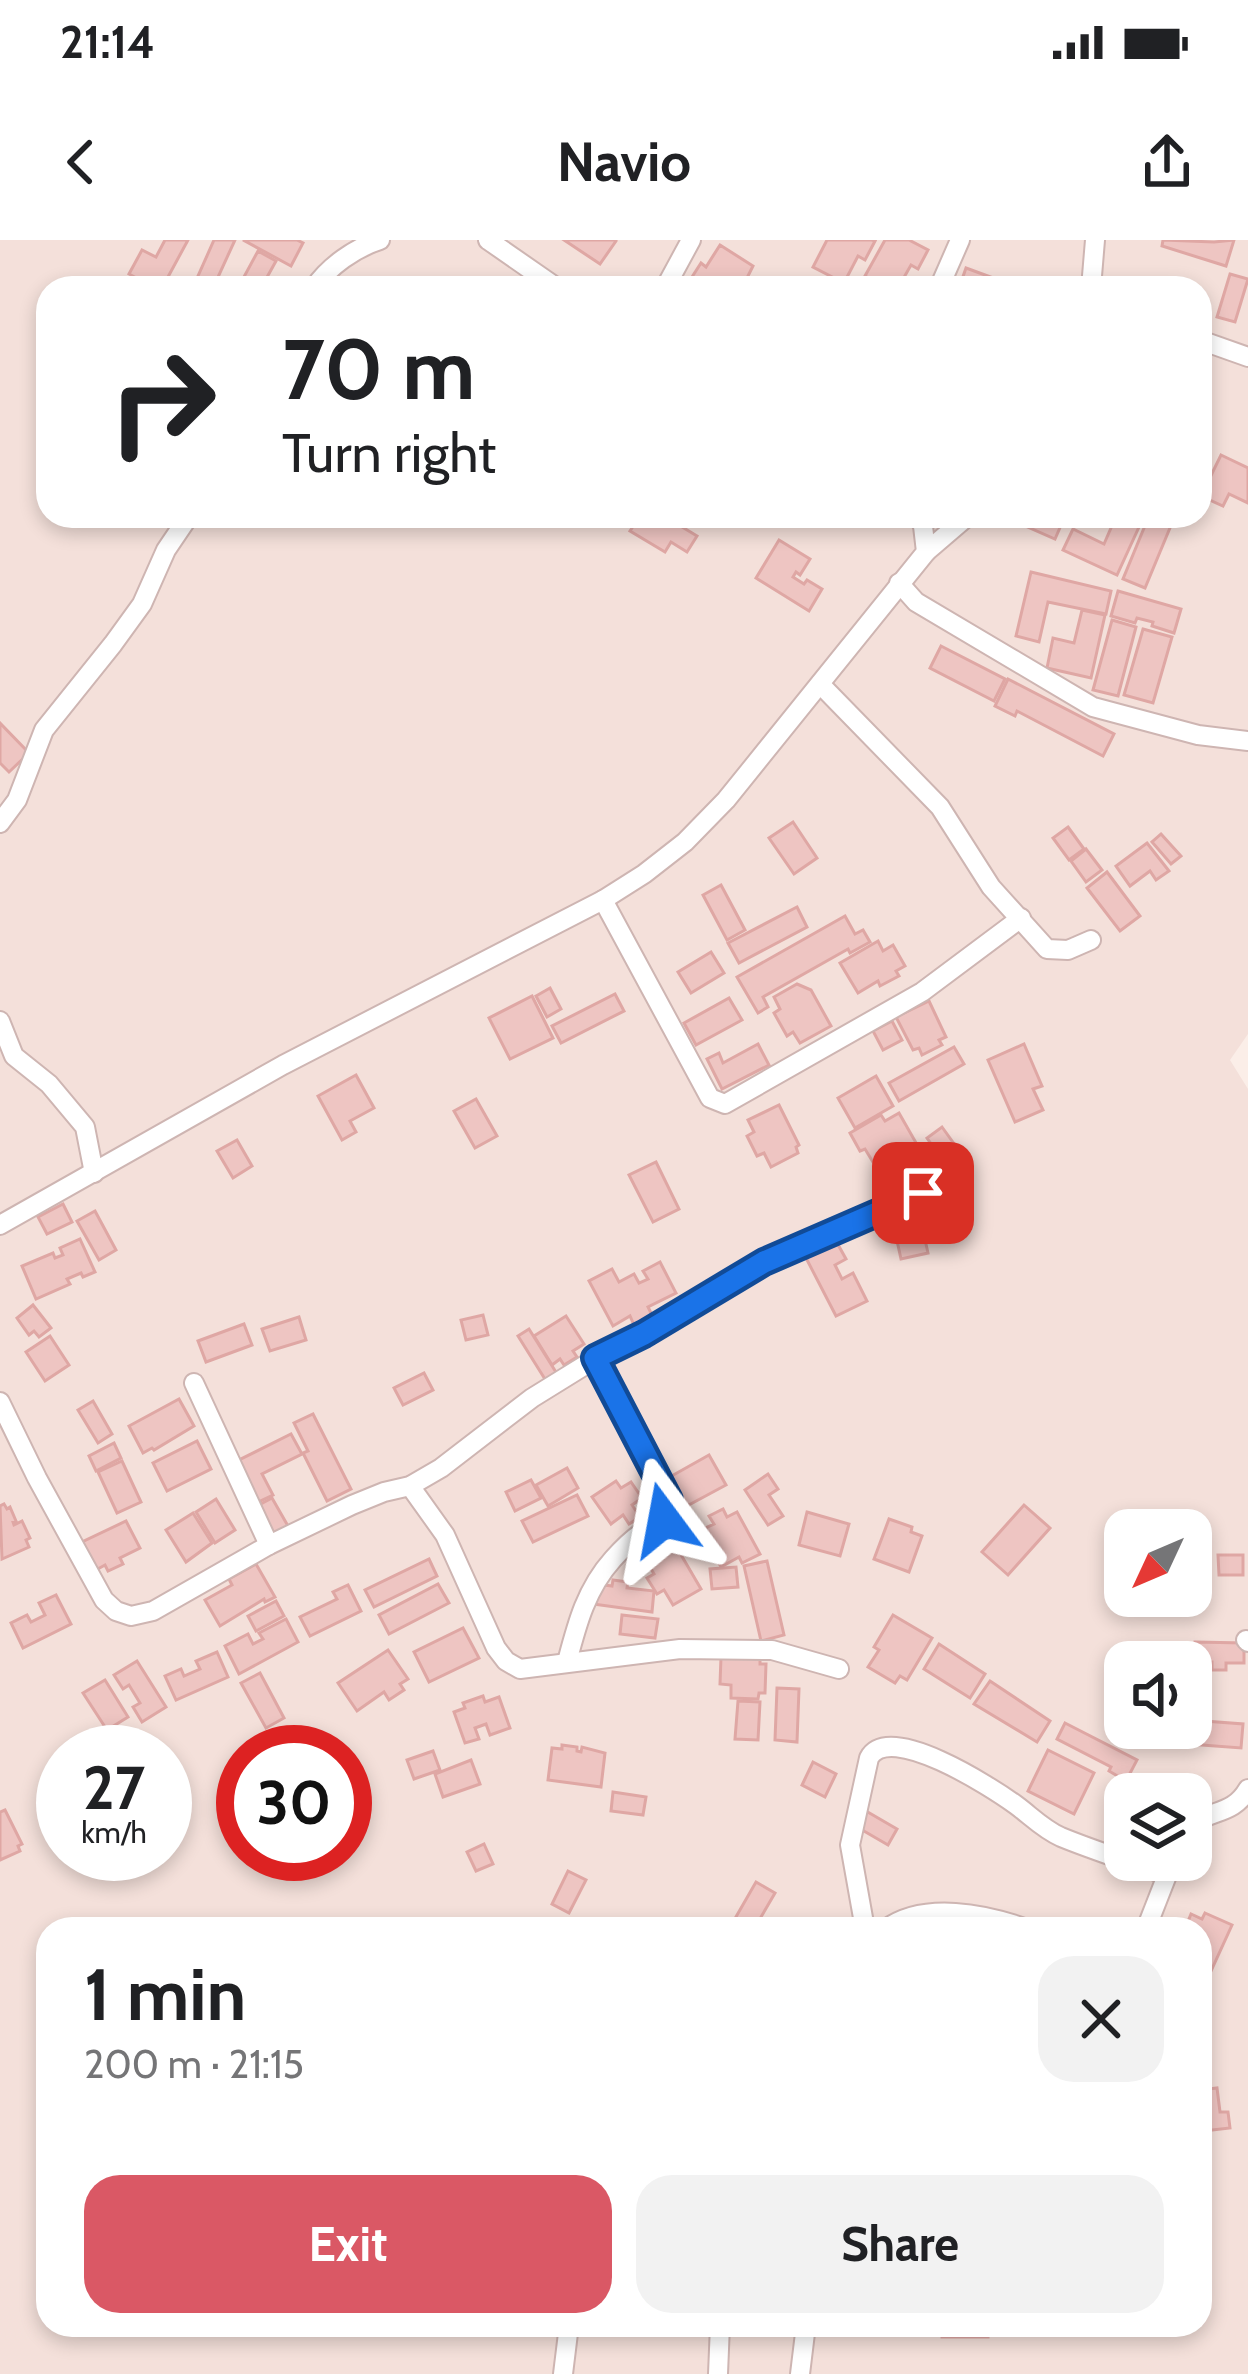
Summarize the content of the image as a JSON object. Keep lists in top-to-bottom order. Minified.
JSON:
{"north":"bottom left","page":{"status":"21:14","header":"Navio","turn":["70 m","Turn right"],"speed":"27 km/h","limit":"30","heading":["1 min","200 m · 21:15"],"buttons":["Exit","Share"]}}
